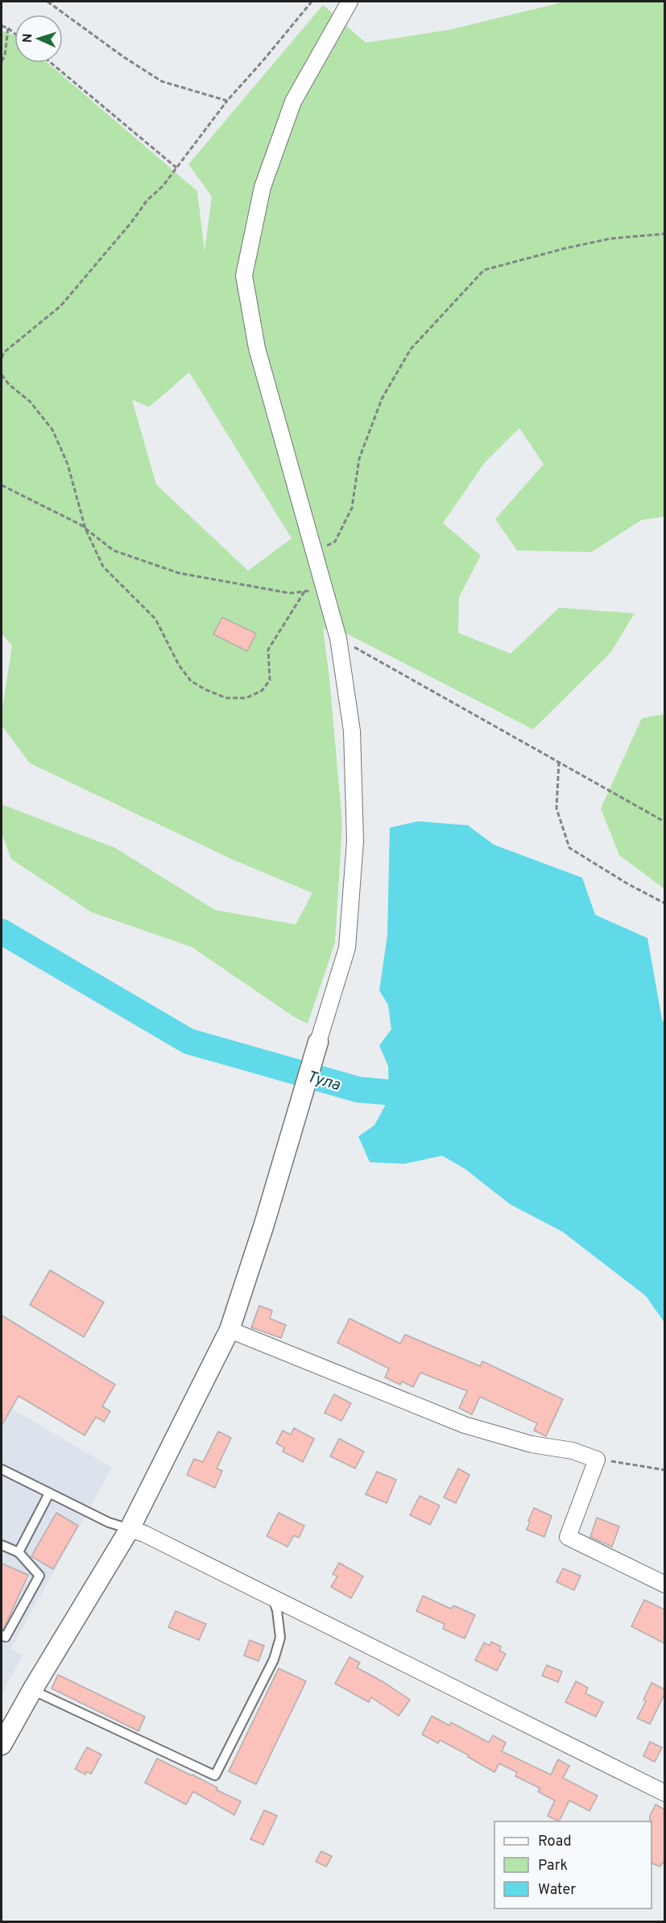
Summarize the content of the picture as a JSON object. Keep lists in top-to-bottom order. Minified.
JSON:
{"water":["Тула"],"legend":["Road","Park","Water"],"north":"left"}
